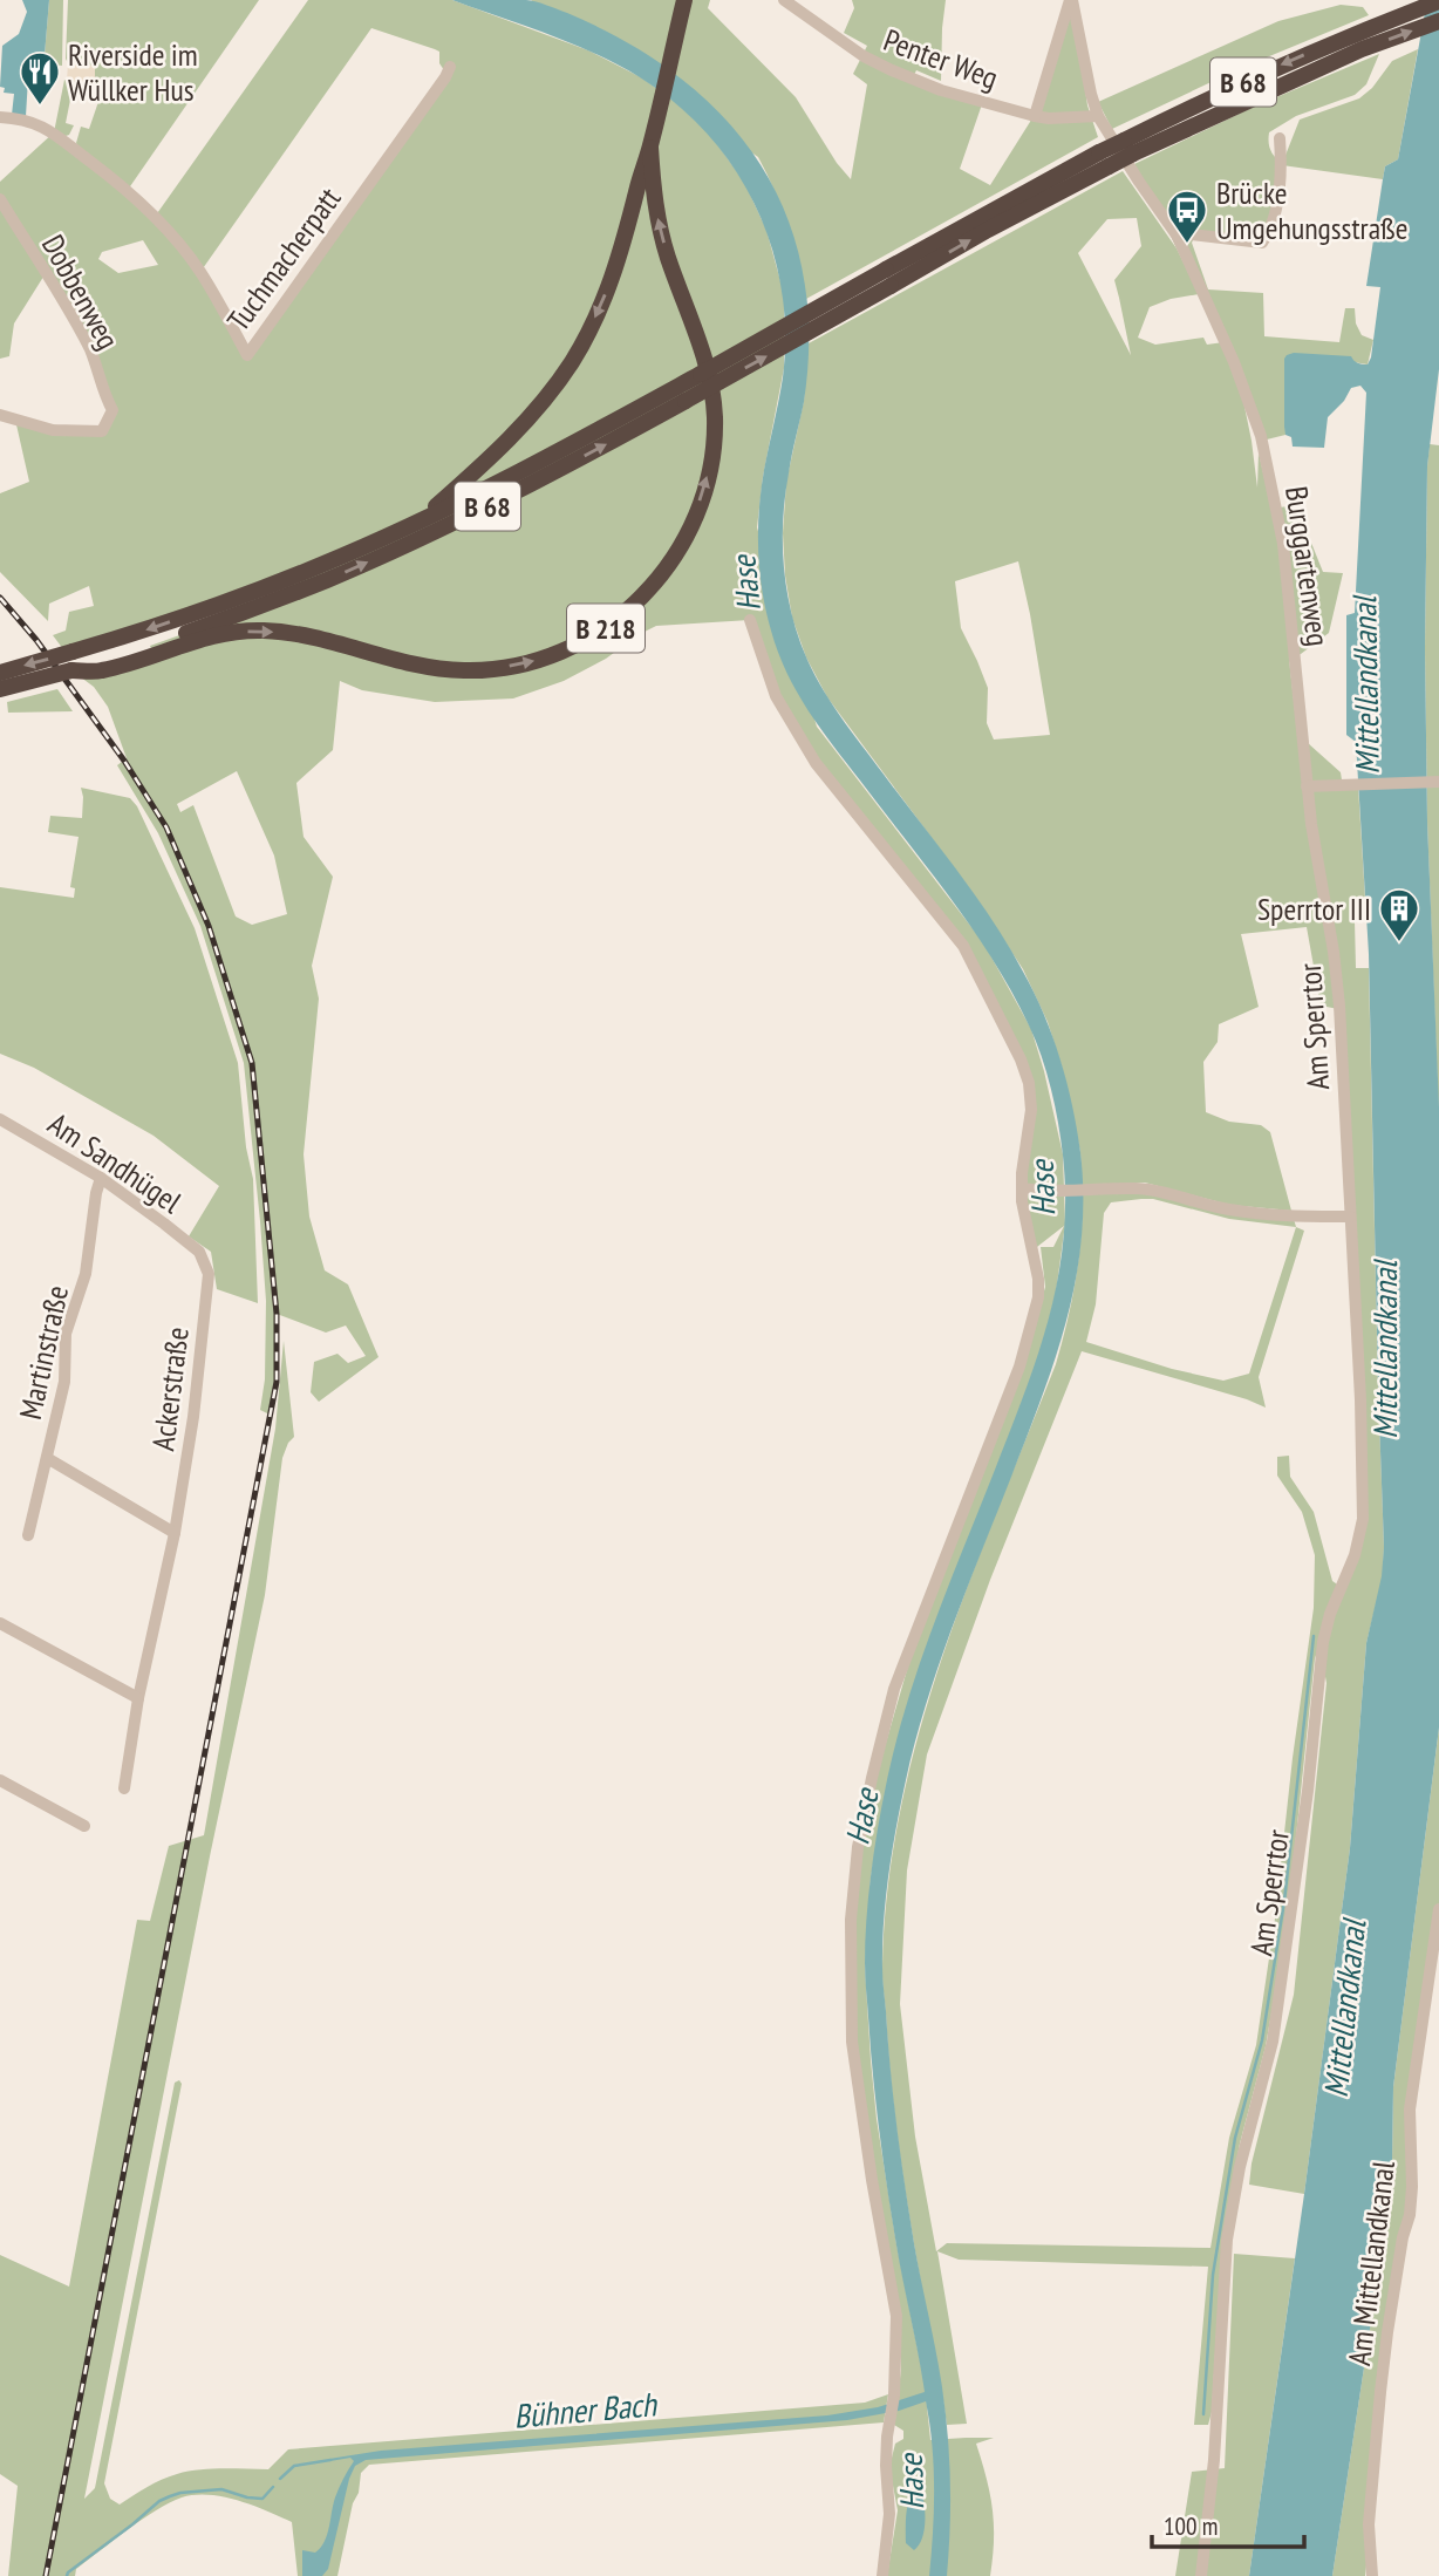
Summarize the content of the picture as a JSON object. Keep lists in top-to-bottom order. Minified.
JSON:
{"streets":{"highway":["B 68","B 218"],"street":["Penter Weg","Tuchmacherpatt","Dobbenweg","Burggartenweg","Am Sperrtor","Am Sandhügel","Martinstraße","Ackerstraße","Am Mittellandkanal"]},"crossings":[["Penter Weg","Burggartenweg"],["B 68","B 218"],["Burggartenweg","Am Sperrtor"],["Am Sandhügel","Martinstraße"],["Am Sandhügel","Ackerstraße"]],"water":["Hase","Mittellandkanal","Bühner Bach"],"places":{"restaurant":["Riverside im Wüllker Hus"],"bus stop":["Brücke Umgehungsstraße"],"building":["Sperrtor III"]},"scale_bar":"100 m"}
